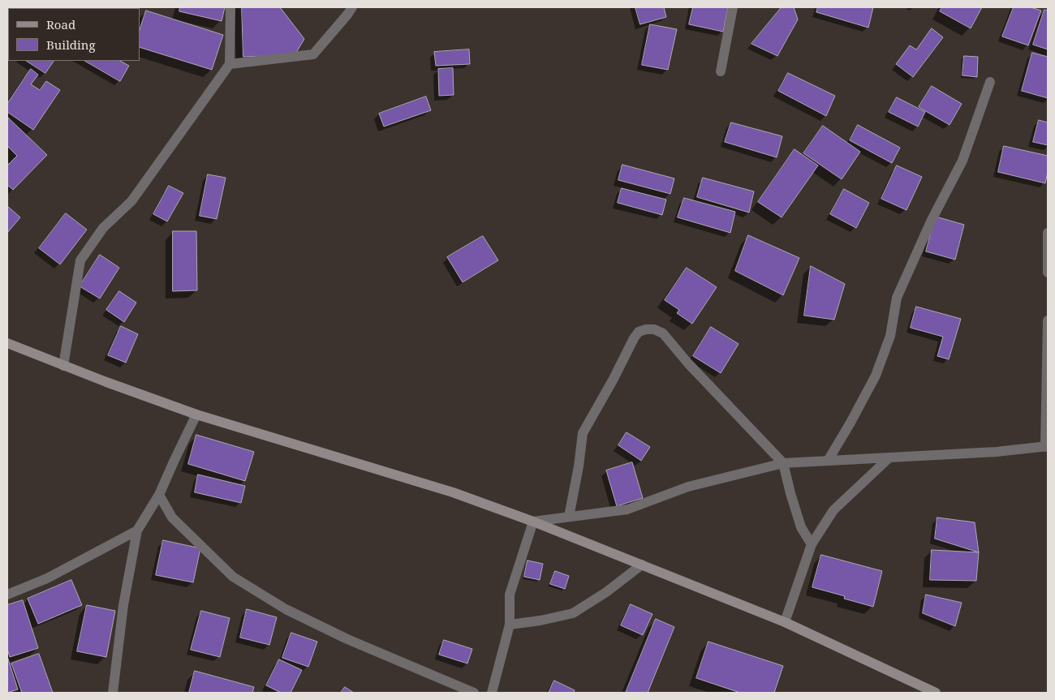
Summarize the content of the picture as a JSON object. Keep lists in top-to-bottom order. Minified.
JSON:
{"legend":["Road","Building"]}
